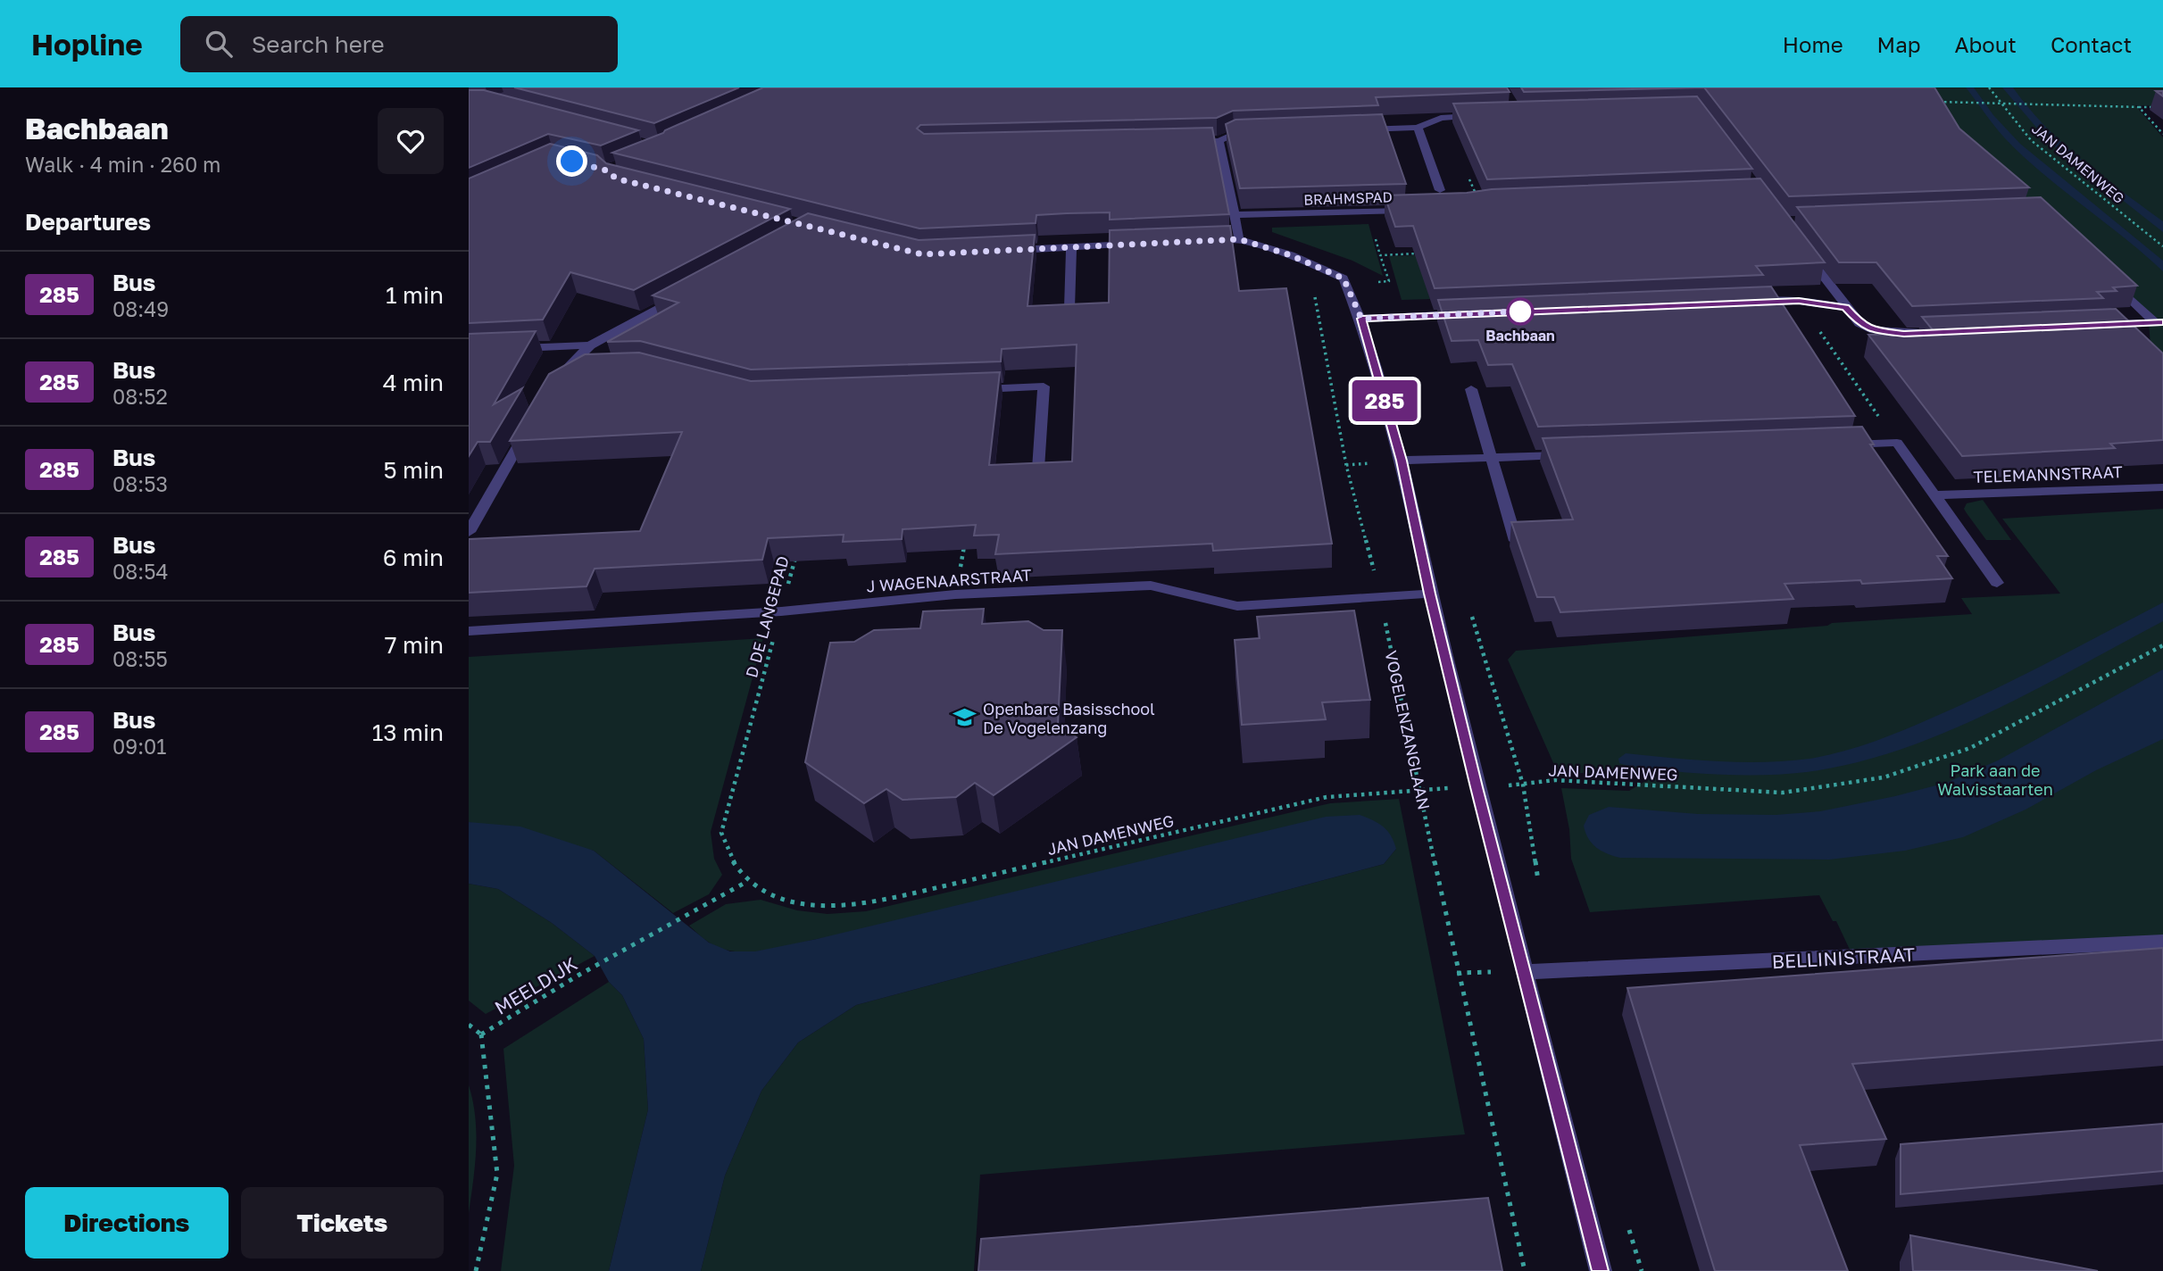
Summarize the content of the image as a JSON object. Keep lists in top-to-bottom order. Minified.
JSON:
{"streets":{"street":["BRAHMSPAD","TELEMANNSTRAAT","J WAGENAARSTRAAT","BELLINISTRAAT"],"path":["JAN DAMENWEG","D DE LANGEPAD","VOGELENZANGLAAN","MEELDIJK"]},"crossings":[["JAN DAMENWEG","D DE LANGEPAD"],["JAN DAMENWEG","VOGELENZANGLAAN"],["JAN DAMENWEG","MEELDIJK"],["J WAGENAARSTRAAT","D DE LANGEPAD"],["J WAGENAARSTRAAT","VOGELENZANGLAAN"],["D DE LANGEPAD","MEELDIJK"]],"parks":["Park aan de Walvisstaarten"],"places":{"other":["Bachbaan"],"school or university":["Openbare Basisschool De Vogelenzang"]},"lines":["bus line 285"],"page":{"header":"Hopline","search":"Search here","nav":["Home","Map","About","Contact"],"heading":[["Bachbaan","Walk · 4 min · 260 m"],"Departures"],"on_map":"285","list":[{"mark":"285","name":"Bus","note":"08:49","value":"1 min"},{"mark":"285","name":"Bus","note":"08:52","value":"4 min"},{"mark":"285","name":"Bus","note":"08:53","value":"5 min"},{"mark":"285","name":"Bus","note":"08:54","value":"6 min"},{"mark":"285","name":"Bus","note":"08:55","value":"7 min"},{"mark":"285","name":"Bus","note":"09:01","value":"13 min"}],"buttons":["Directions","Tickets"]}}
